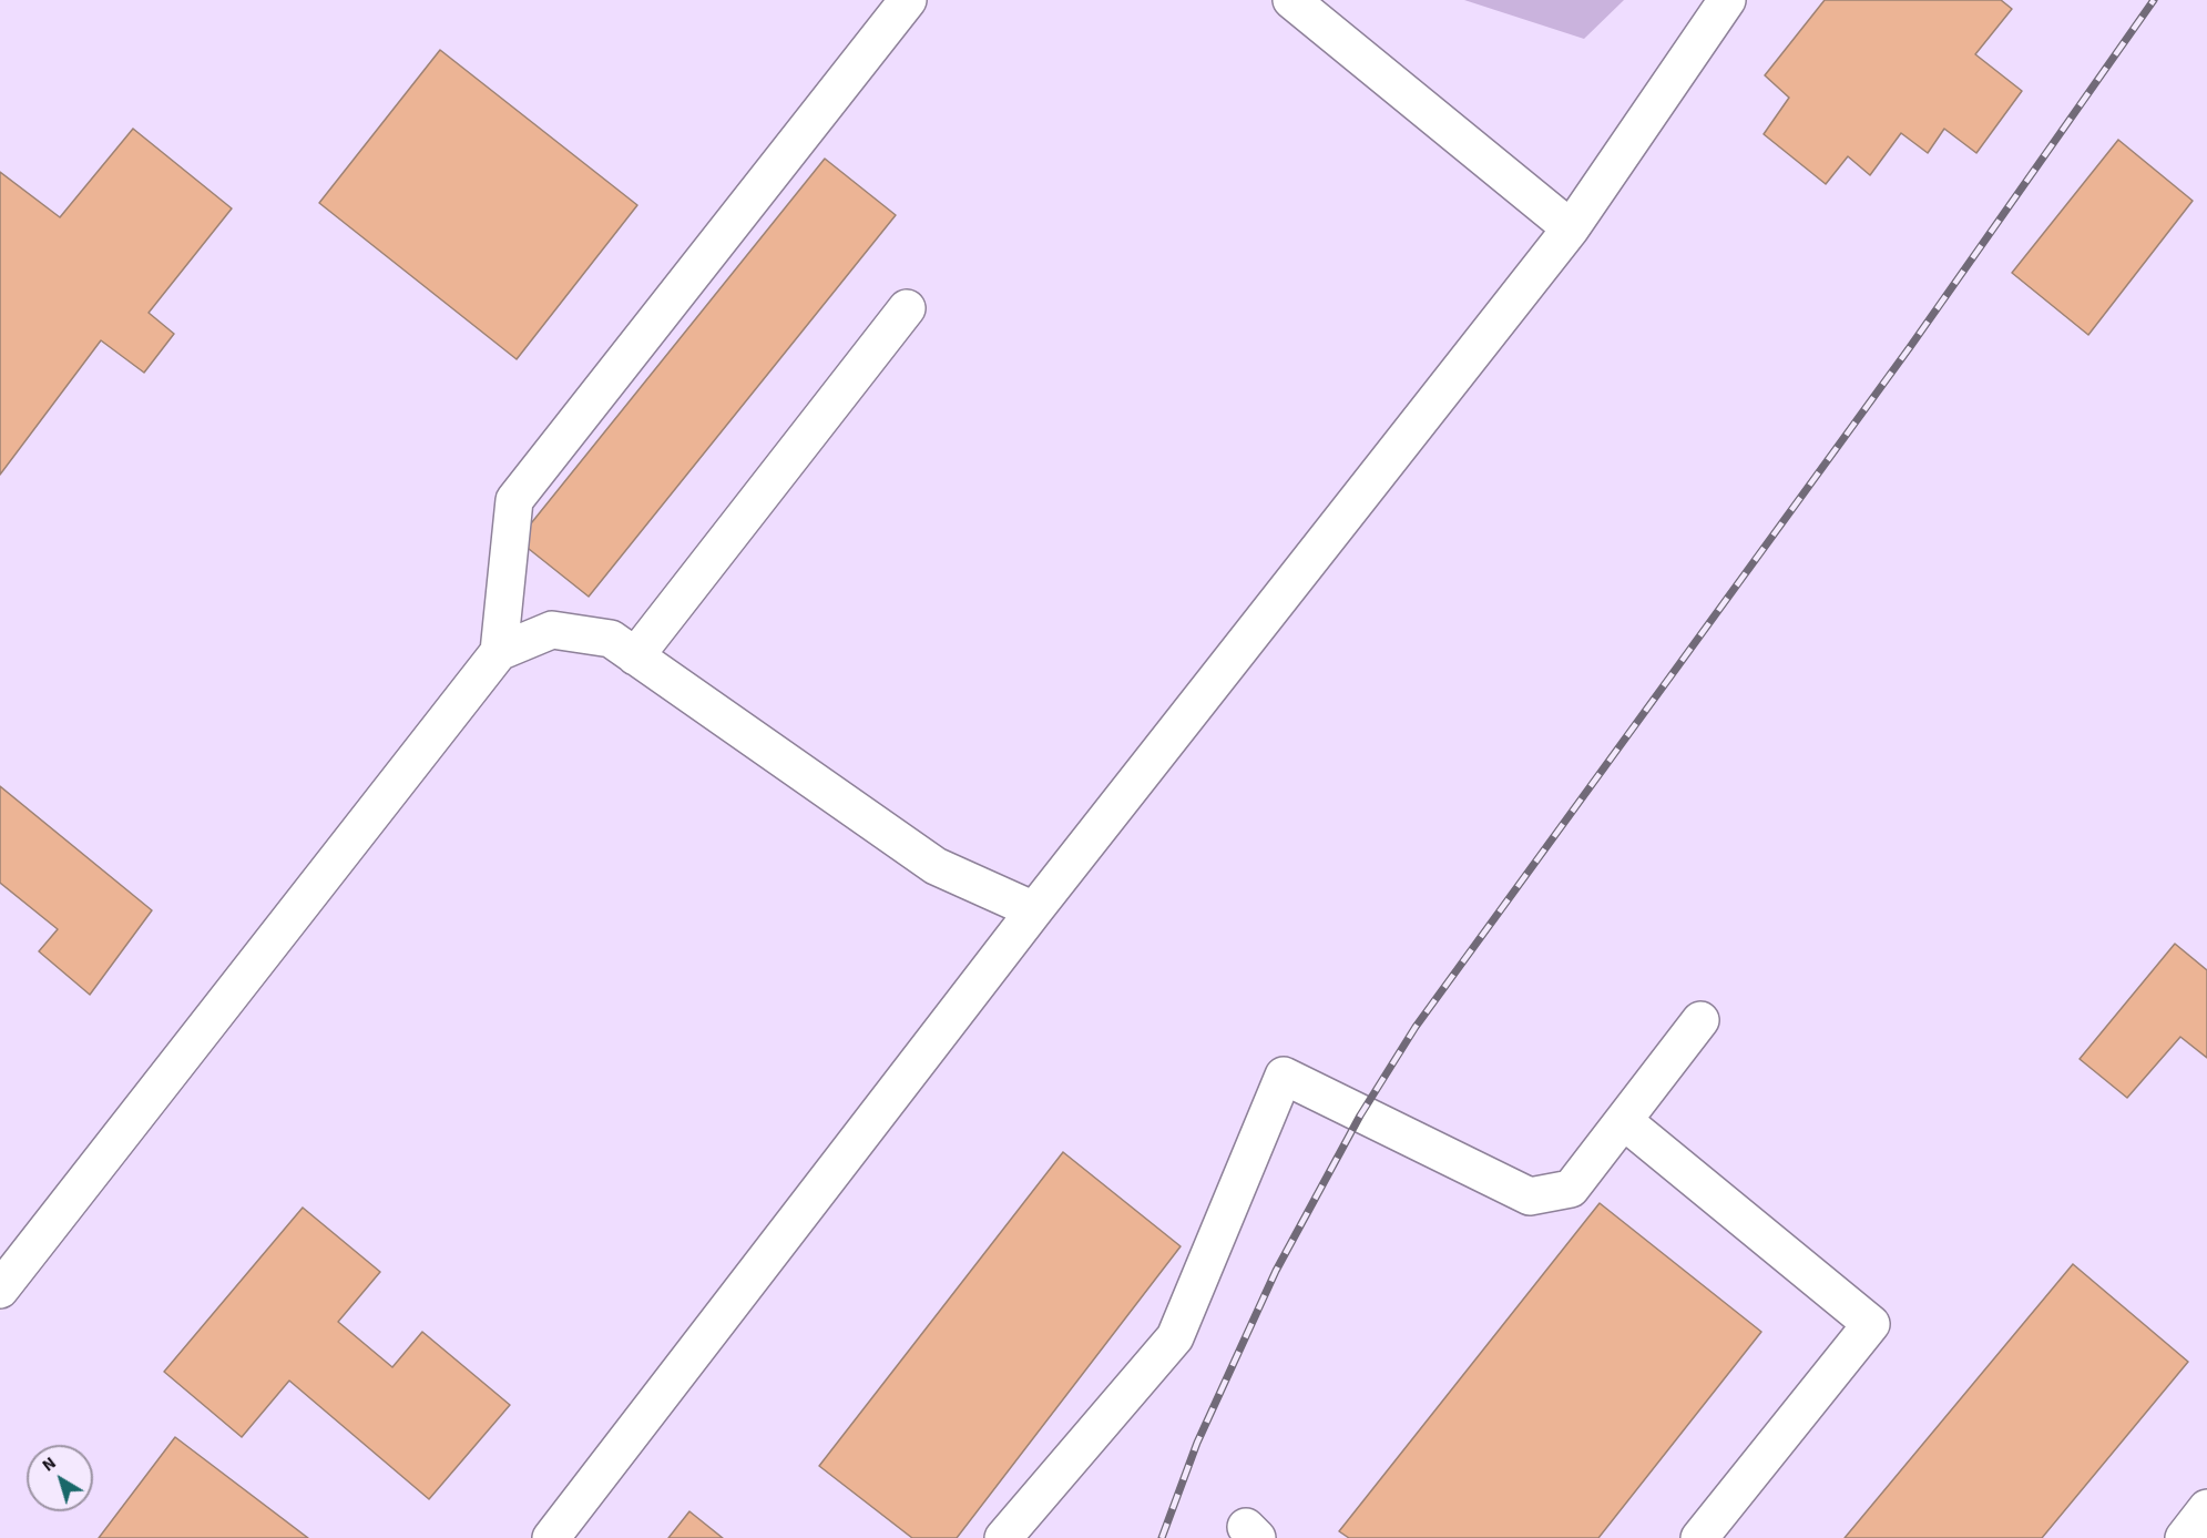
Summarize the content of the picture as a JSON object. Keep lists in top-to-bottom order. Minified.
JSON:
{"north":"top left"}
